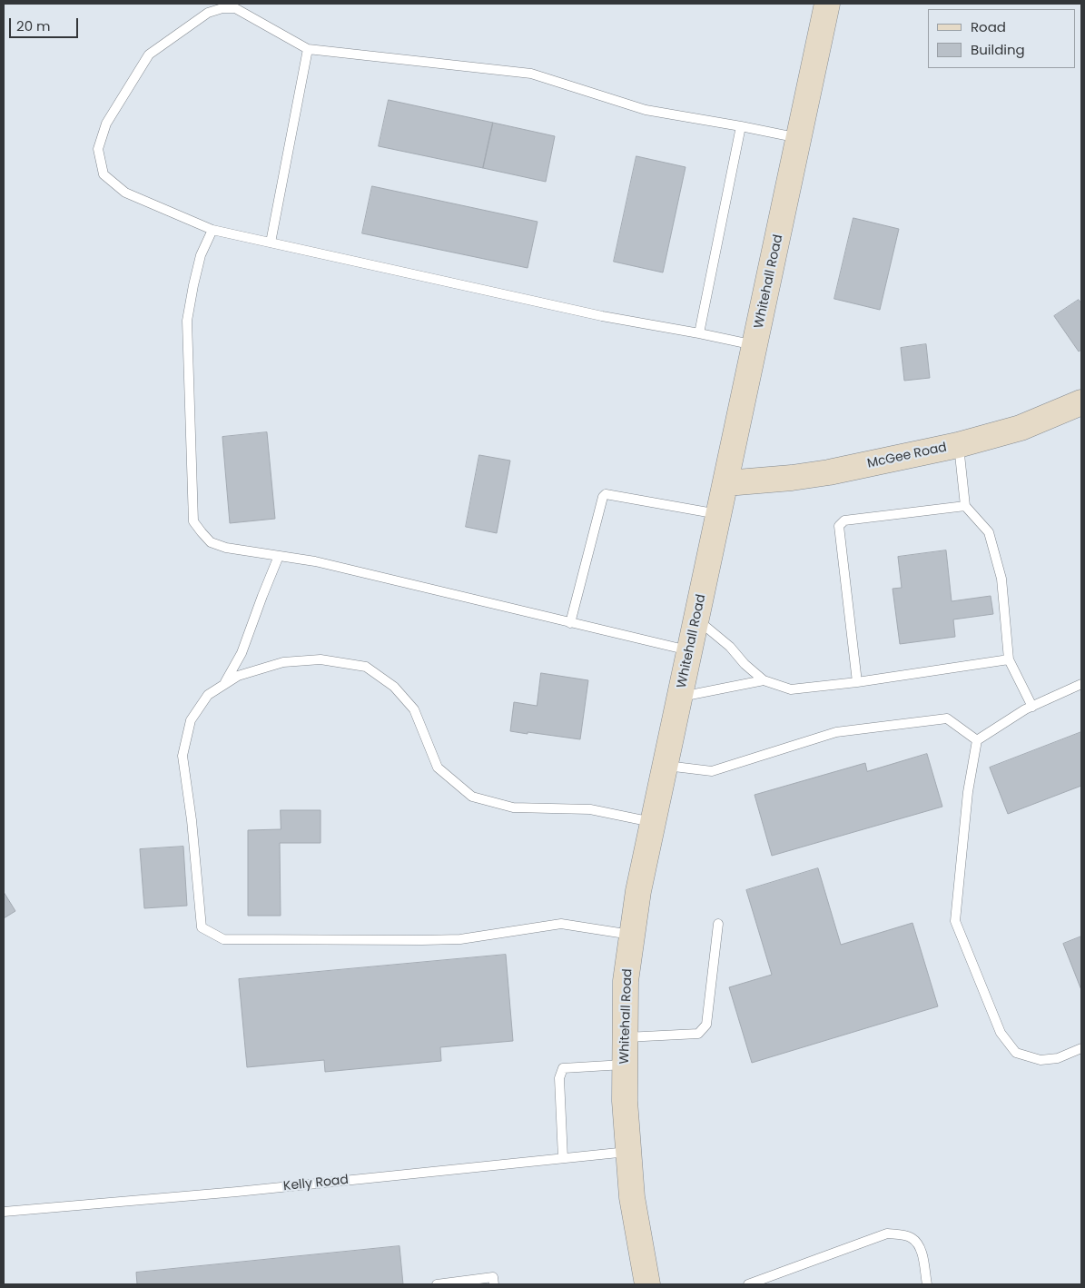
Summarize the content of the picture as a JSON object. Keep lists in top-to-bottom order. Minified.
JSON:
{"streets":{"main road":["Whitehall Road","McGee Road"],"lane":["Kelly Road"]},"crossings":[["Whitehall Road","McGee Road"],["Whitehall Road","Kelly Road"]],"legend":["Road","Building"],"scale_bar":"20 m"}
